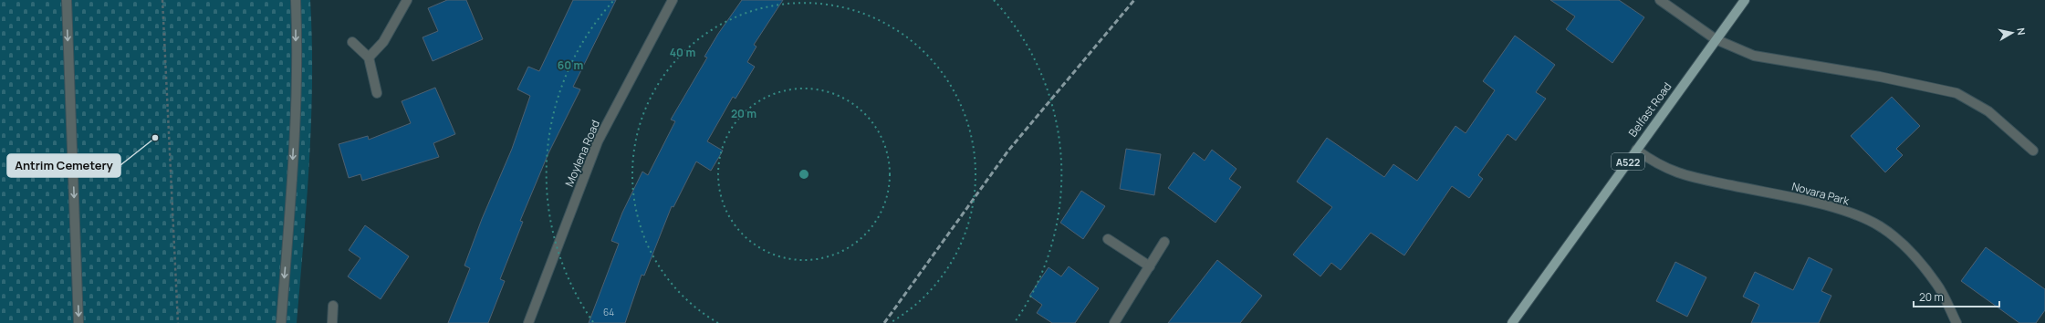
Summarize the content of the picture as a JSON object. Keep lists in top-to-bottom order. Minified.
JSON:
{"streets":{"main road":["Belfast Road","A522"],"street":["Moylena Road","Novara Park"]},"crossings":[["Belfast Road","Novara Park"]],"places":["Antrim Cemetery"],"house_numbers":["64"],"scale_bar":"20 m","north":"right","rings":["40 m","60 m","20 m"]}
